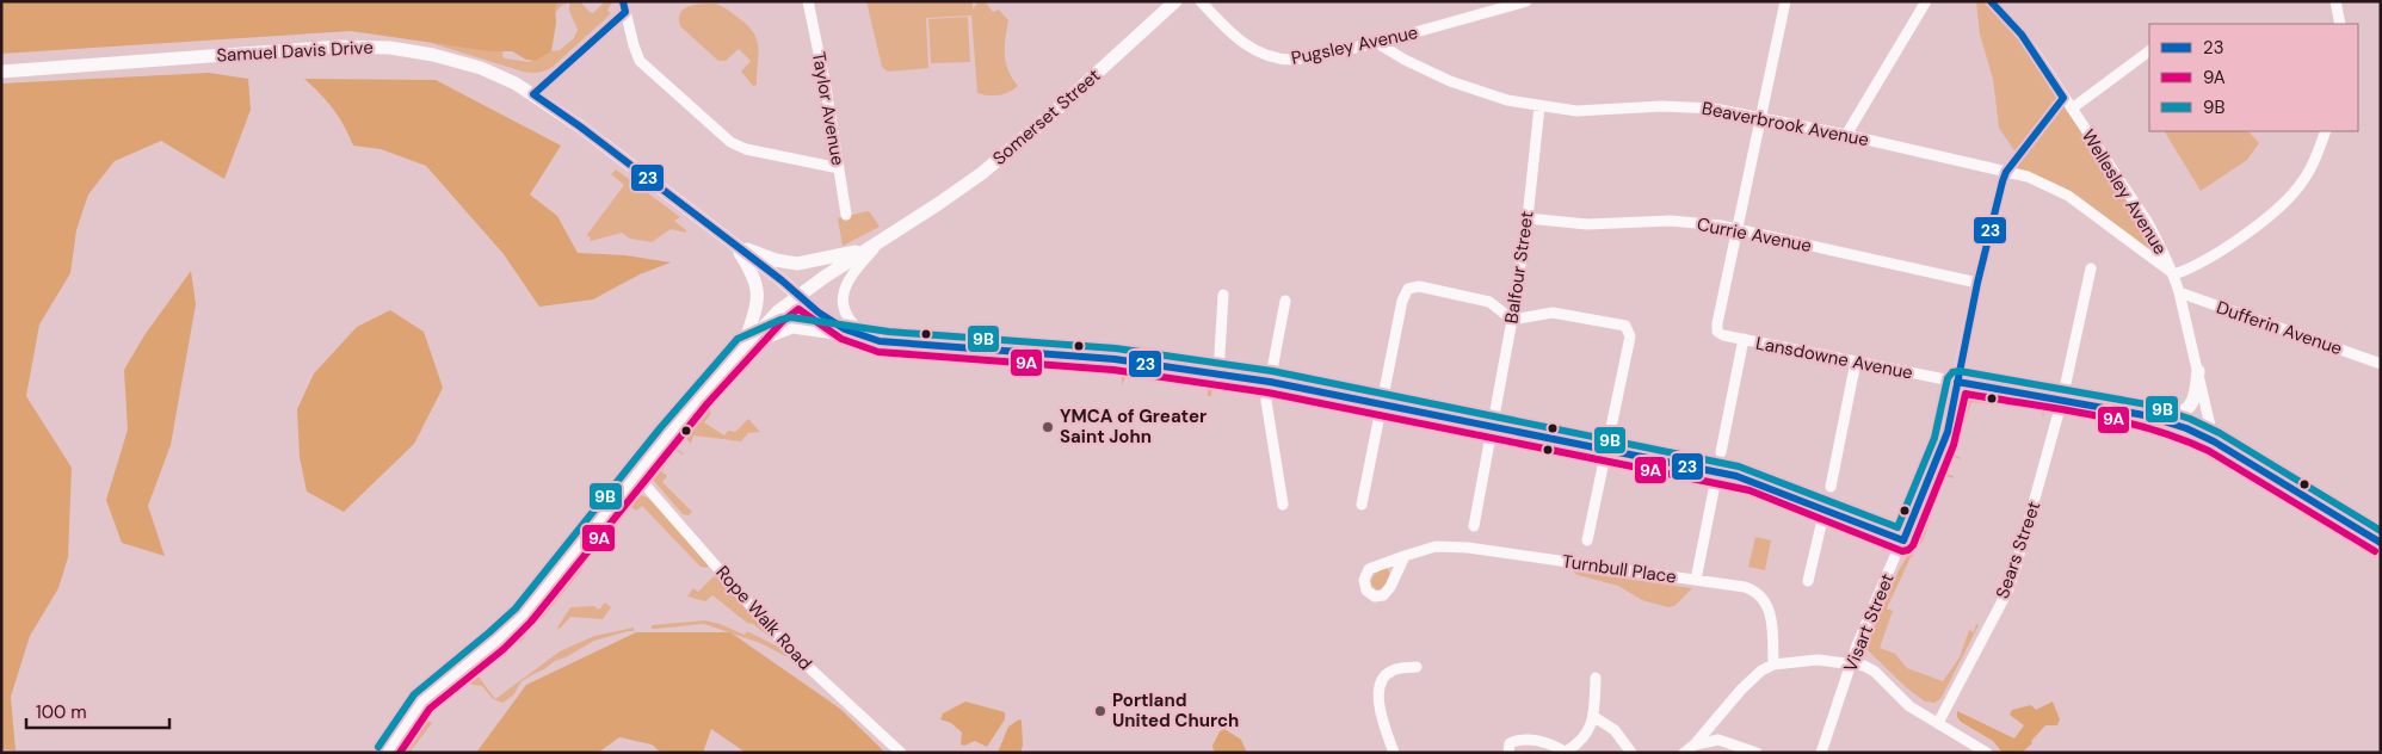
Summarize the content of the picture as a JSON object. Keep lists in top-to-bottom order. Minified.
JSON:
{"streets":{"main road":["Samuel Davis Drive","Somerset Street","Lansdowne Avenue"],"street":["Pugsley Avenue","Taylor Avenue","Beaverbrook Avenue","Wellesley Avenue","Currie Avenue","Balfour Street","Dufferin Avenue","Sears Street","Turnbull Place","Rope Walk Road","Visart Street"]},"crossings":[["Pugsley Avenue","Beaverbrook Avenue"],["Samuel Davis Drive","Somerset Street"],["Somerset Street","Rope Walk Road"],["Beaverbrook Avenue","Wellesley Avenue"],["Beaverbrook Avenue","Balfour Street"],["Beaverbrook Avenue","Visart Street"],["Wellesley Avenue","Dufferin Avenue"],["Wellesley Avenue","Lansdowne Avenue"],["Wellesley Avenue","Visart Street"],["Currie Avenue","Balfour Street"],["Currie Avenue","Lansdowne Avenue"],["Currie Avenue","Visart Street"],["Lansdowne Avenue","Sears Street"],["Lansdowne Avenue","Visart Street"]],"places":["YMCA of Greater Saint John","Portland United Church"],"lines":["transit line 23","transit line 9A","transit line 9B"],"legend":["23","9A","9B"],"scale_bar":"100 m"}
